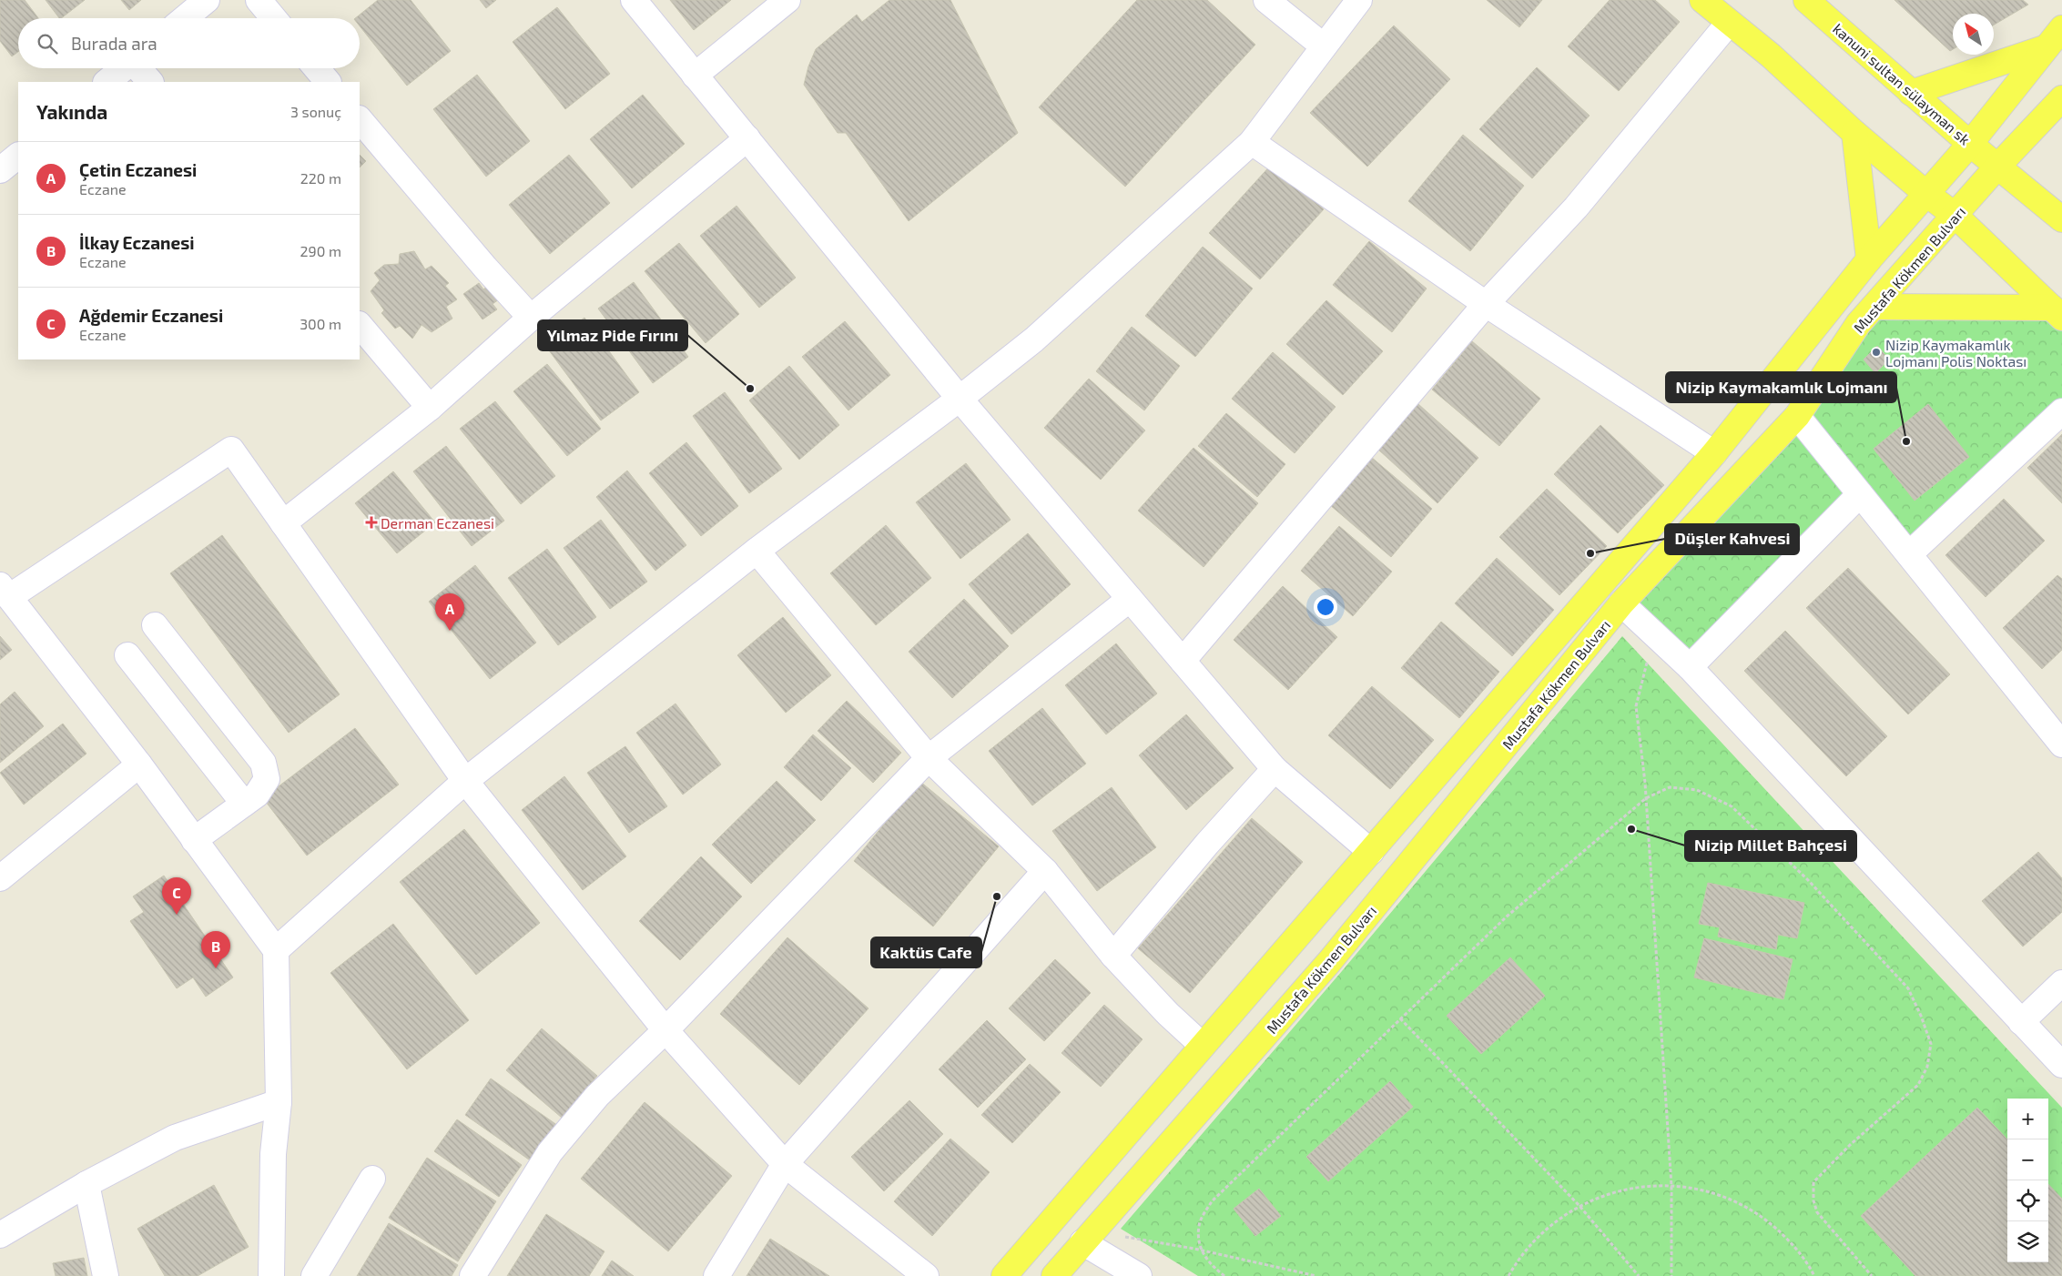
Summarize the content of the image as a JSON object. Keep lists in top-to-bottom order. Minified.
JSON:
{"streets":{"main road":["kanuni sultan sülayman sk","Mustafa Kökmen Bulvarı"]},"crossings":[["kanuni sultan sülayman sk","Mustafa Kökmen Bulvarı"]],"places":{"other":["Nizip Kaymakamlık Lojmanı Polis Noktası","Yılmaz Pide Fırını","Nizip Kaymakamlık Lojmanı","Düşler Kahvesi","Nizip Millet Bahçesi","Kaktüs Cafe"],"health":["Derman Eczanesi"]},"north":"top left","page":{"search":"Burada ara","heading":["Yakında","3 sonuç"],"list":[{"mark":"A","name":"Çetin Eczanesi","note":"Eczane","value":"220 m"},{"mark":"B","name":"İlkay Eczanesi","note":"Eczane","value":"290 m"},{"mark":"C","name":"Ağdemir Eczanesi","note":"Eczane","value":"300 m"}],"pins":["A","C","B"],"map_buttons":["+","−"]}}
